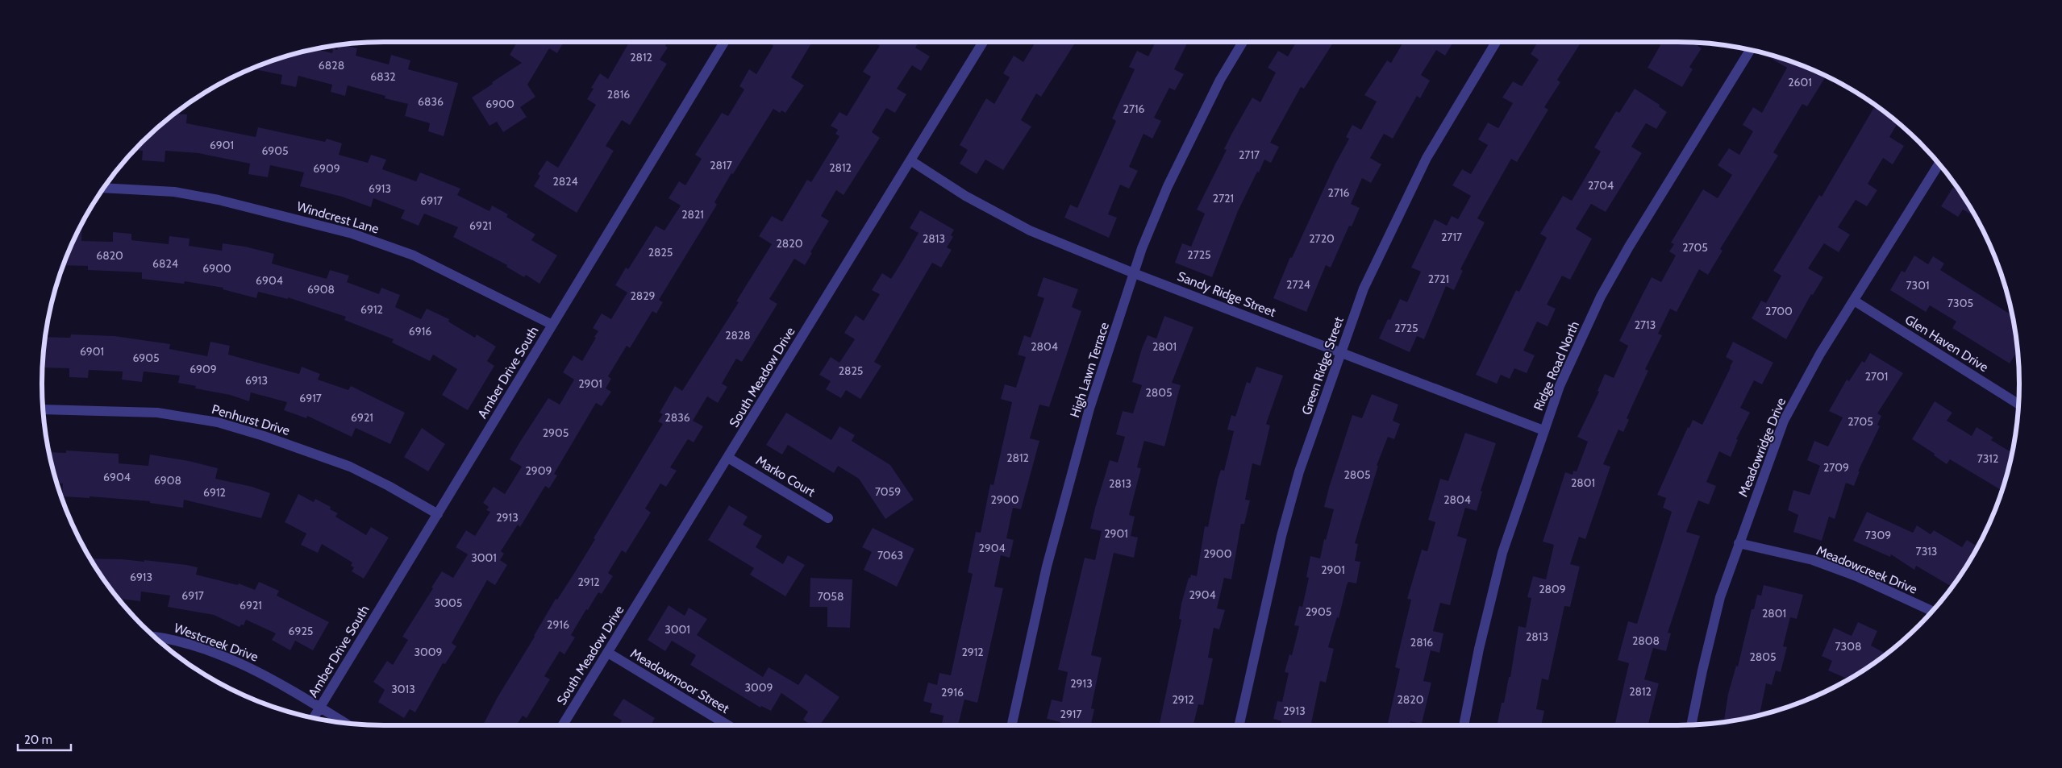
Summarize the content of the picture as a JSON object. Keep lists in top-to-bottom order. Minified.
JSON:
{"streets":{"street":["Windcrest Lane","Sandy Ridge Street","Glen Haven Drive","Green Ridge Street","Ridge Road North","High Lawn Terrace","Amber Drive South","South Meadow Drive","Penhurst Drive","Meadowridge Drive","Marko Court","Meadowcreek Drive","Westcreek Drive","Meadowmoor Street"]},"crossings":[["Windcrest Lane","Amber Drive South"],["Sandy Ridge Street","Green Ridge Street"],["Sandy Ridge Street","Ridge Road North"],["Sandy Ridge Street","High Lawn Terrace"],["Sandy Ridge Street","South Meadow Drive"],["Glen Haven Drive","Meadowridge Drive"],["Amber Drive South","Penhurst Drive"],["Amber Drive South","Westcreek Drive"],["South Meadow Drive","Marko Court"],["South Meadow Drive","Meadowmoor Street"],["Meadowridge Drive","Meadowcreek Drive"]],"house_numbers":["2812","6828","6832","2601","2816","6836","6900","2716","6901","6905","2717","2817","2812","6909","2824","2704","6913","2716","2721","6917","2821","6921","2717","2813","2720","2820","2705","2825","2725","6820","6824","6900","2721","6904","2724","7301","6908","2829","7305","6912","2700","2713","2725","6916","2828","2804","2801","6901","6905","6909","2825","2701","6913","2901","2805","6917","6921","2836","2705","2905","2812","7312","2709","2909","2805","6904","6908","2801","2813","7059","6912","2900","2804","2913","2901","7309","2904","7313","2900","7063","3001","2901","6913","2912","2809","2904","6917","7058","3005","6921","2905","2801","2916","3001","6925","2813","2808","2816","7308","3009","2912","2805","2913","3009","3013","2812","2916","2912","2820","2913","2917"],"scale_bar":"20 m"}
